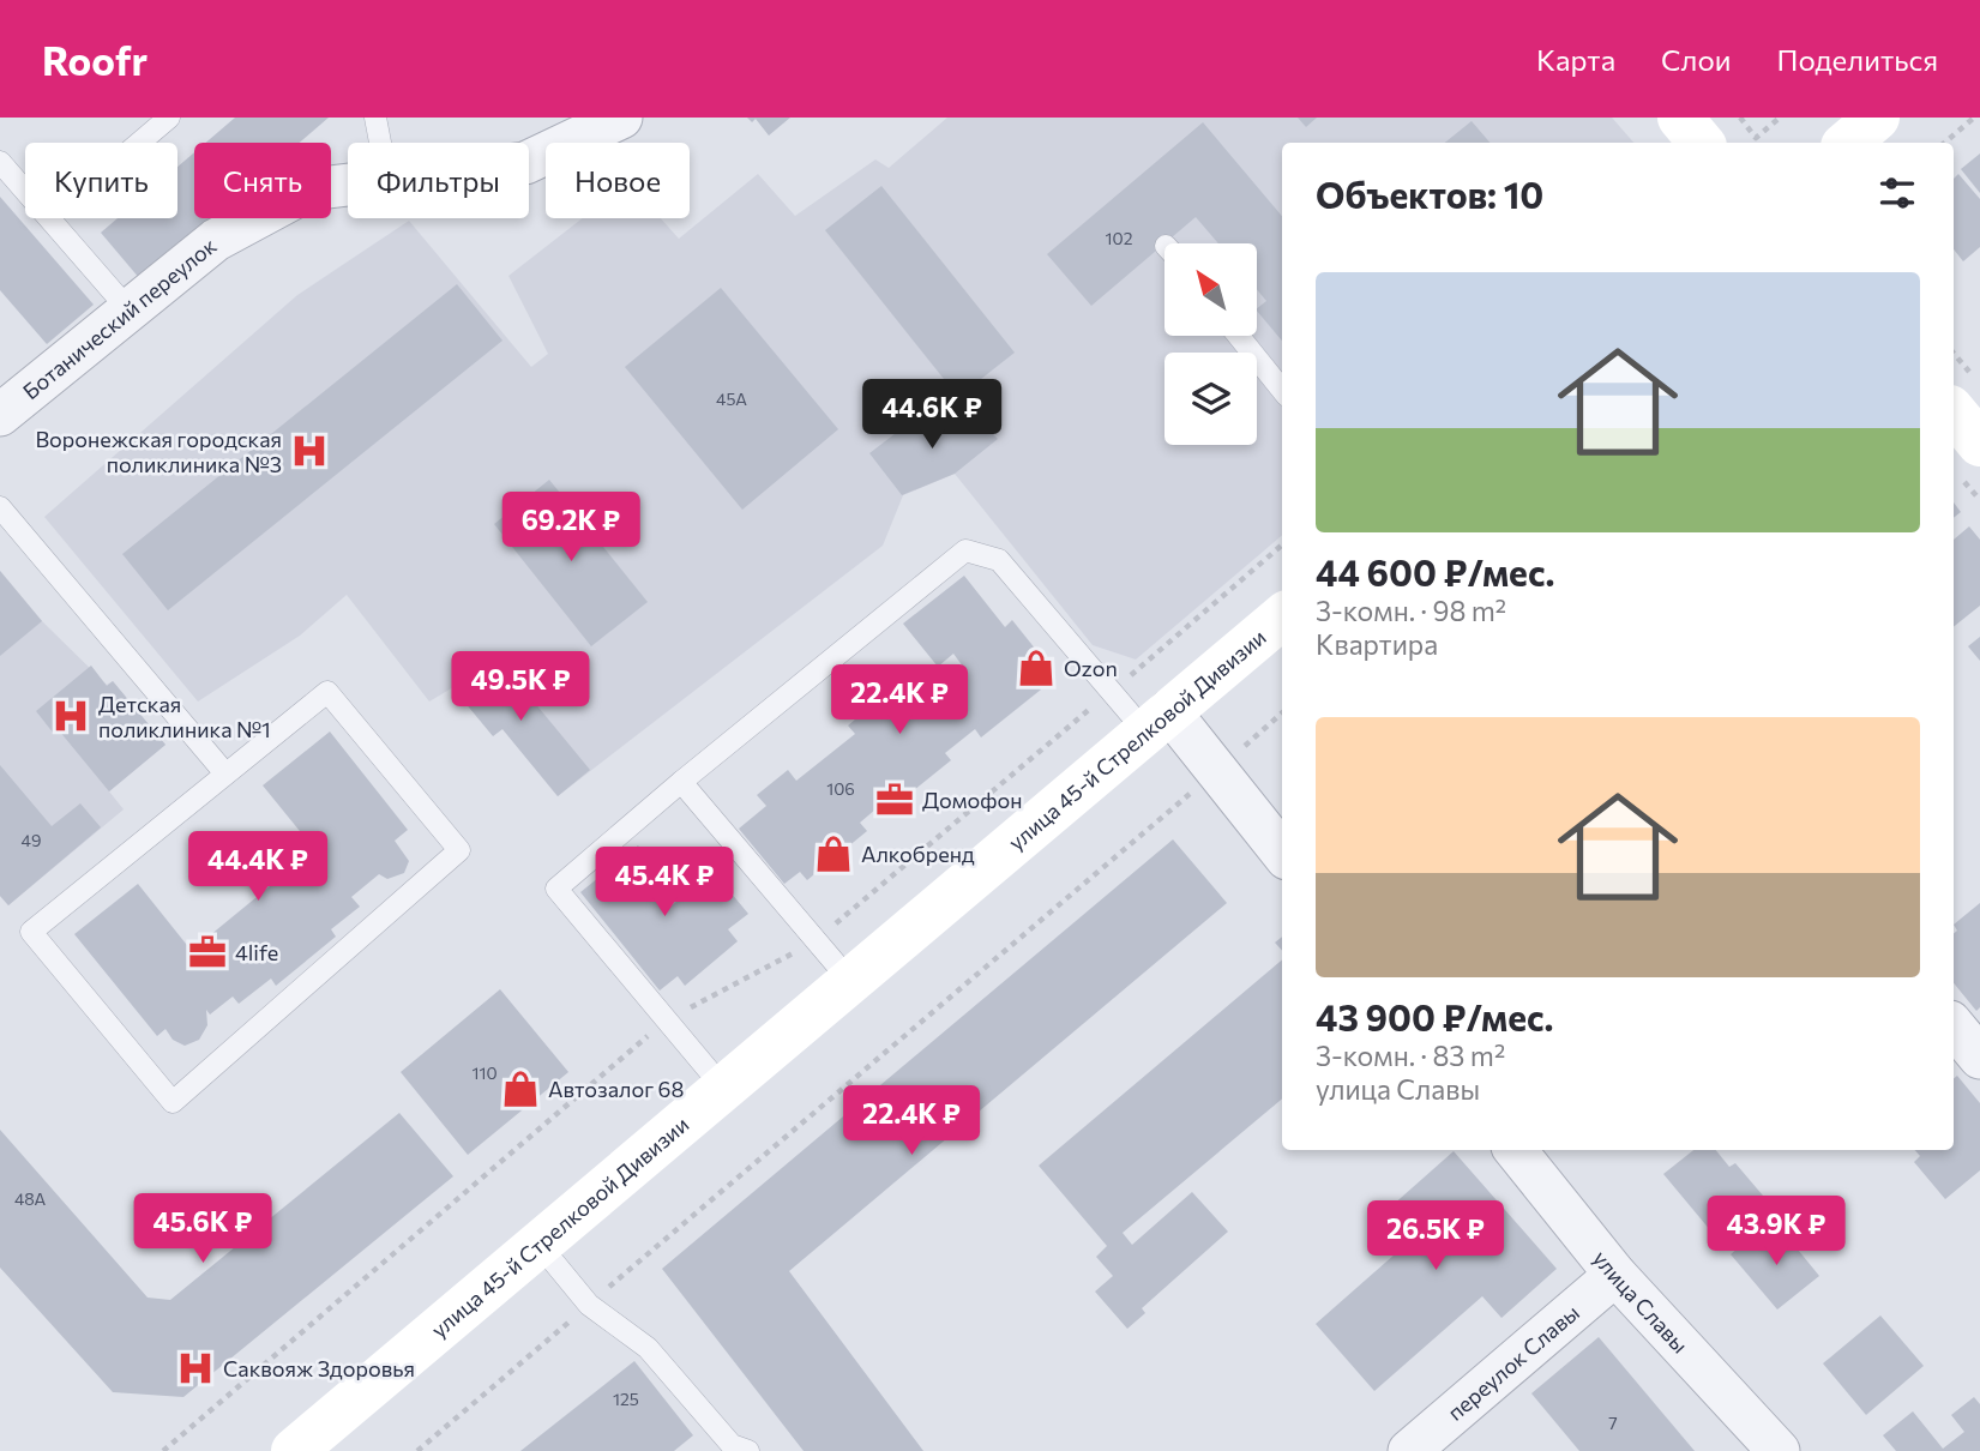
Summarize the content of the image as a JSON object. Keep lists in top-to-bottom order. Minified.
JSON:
{"streets":{"main road":["улица 45-й Стрелковой Дивизии"],"street":["Ботанический переулок","улица Славы","переулок Славы"]},"crossings":[["улица Славы","переулок Славы"]],"places":{"hospital":["Воронежская городская поликлиника №3","Детская поликлиника №1","Саквояж Здоровья"],"shop":["Ozon","Алкобренд","Автозалог 68"],"office":["Домофон","4life"]},"house_numbers":["102","45А","106","49","110","48А","125","7"],"north":"top left","page":{"header":"Roofr","nav":["Карта","Слои","Поделиться"],"chip":["Купить","Снять","Фильтры","Новое"],"heading":"Объектов: 10","list":[{"name":"44 600 ₽/мес.","note":"3-комн. · 98 m² · Квартира"},{"name":"43 900 ₽/мес.","note":"3-комн. · 83 m² · улица Славы"}],"price":["44.6K ₽","69.2K ₽","49.5K ₽","22.4K ₽","44.4K ₽","45.4K ₽","22.4K ₽","45.6K ₽","43.9K ₽","26.5K ₽"]}}
